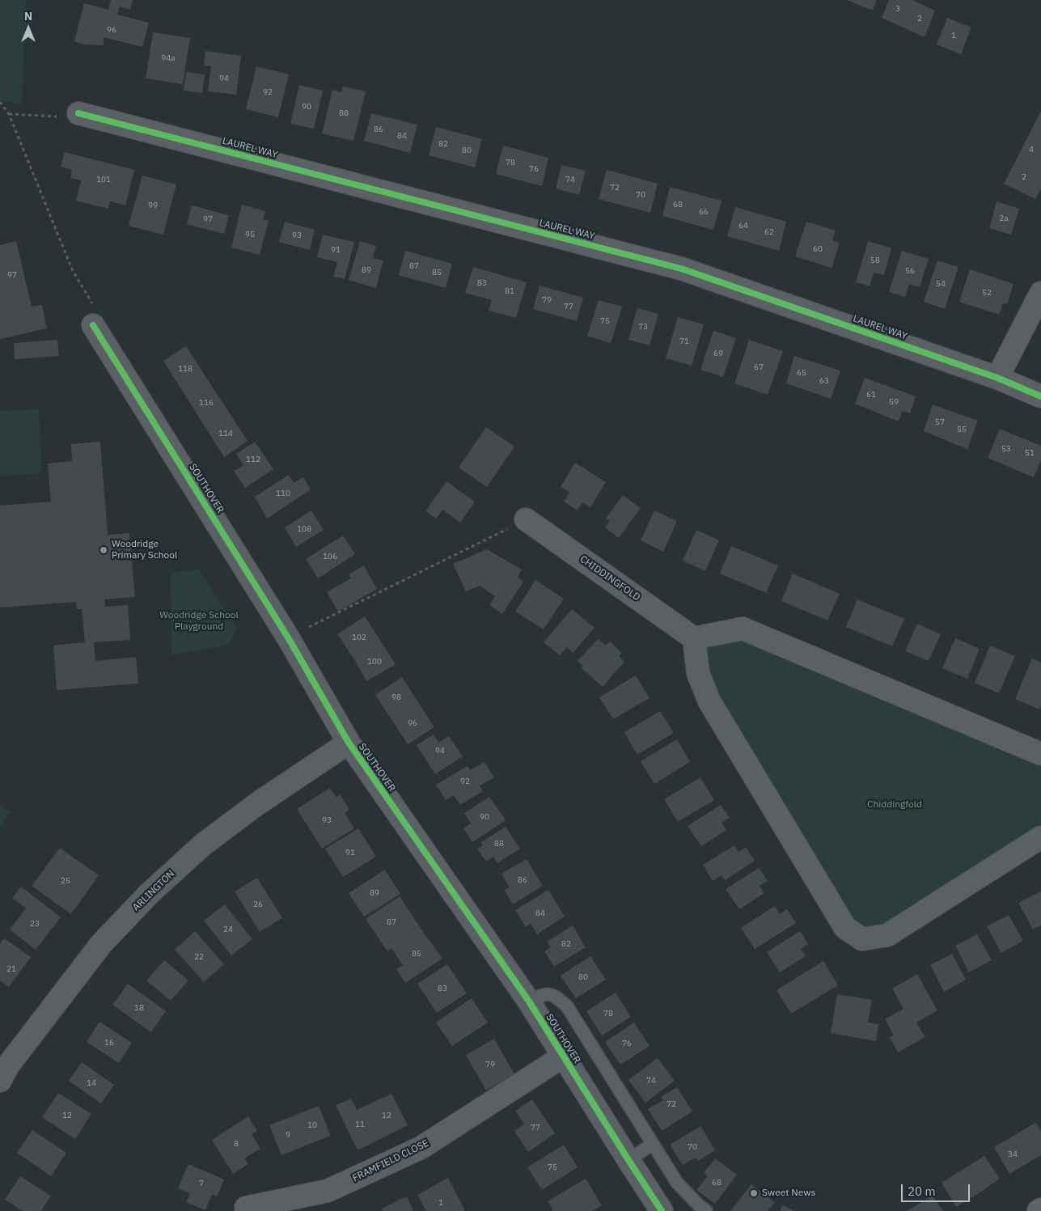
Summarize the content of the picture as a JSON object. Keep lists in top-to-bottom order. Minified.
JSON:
{"streets":{"street":["LAUREL WAY","SOUTHOVER","CHIDDINGFOLD","ARLINGTON","FRAMFIELD CLOSE"]},"crossings":[["SOUTHOVER","ARLINGTON"],["SOUTHOVER","FRAMFIELD CLOSE"]],"parks":["Woodridge School Playground","Chiddingfold"],"places":["Woodridge Primary School","Sweet News"],"house_numbers":["3","2","96","1","94a","94","92","90","88","86","84","82","4","80","78","76","2","101","74","72","70","68","99","66","2a","97","64","62","95","93","60","91","58","87","89","56","85","97","83","54","81","52","79","77","75","73","71","69","67","118","65","63","61","59","116","57","55","114","53","51","112","110","108","106","102","100","98","96","94","92","90","93","88","91","86","25","89","26","84","87","23","24","82","85","22","21","80","83","18","78","16","76","79","74","14","72","12","12","11","10","77","9","8","70","34","75","68","7","1"],"scale_bar":"20 m","north":"top"}
